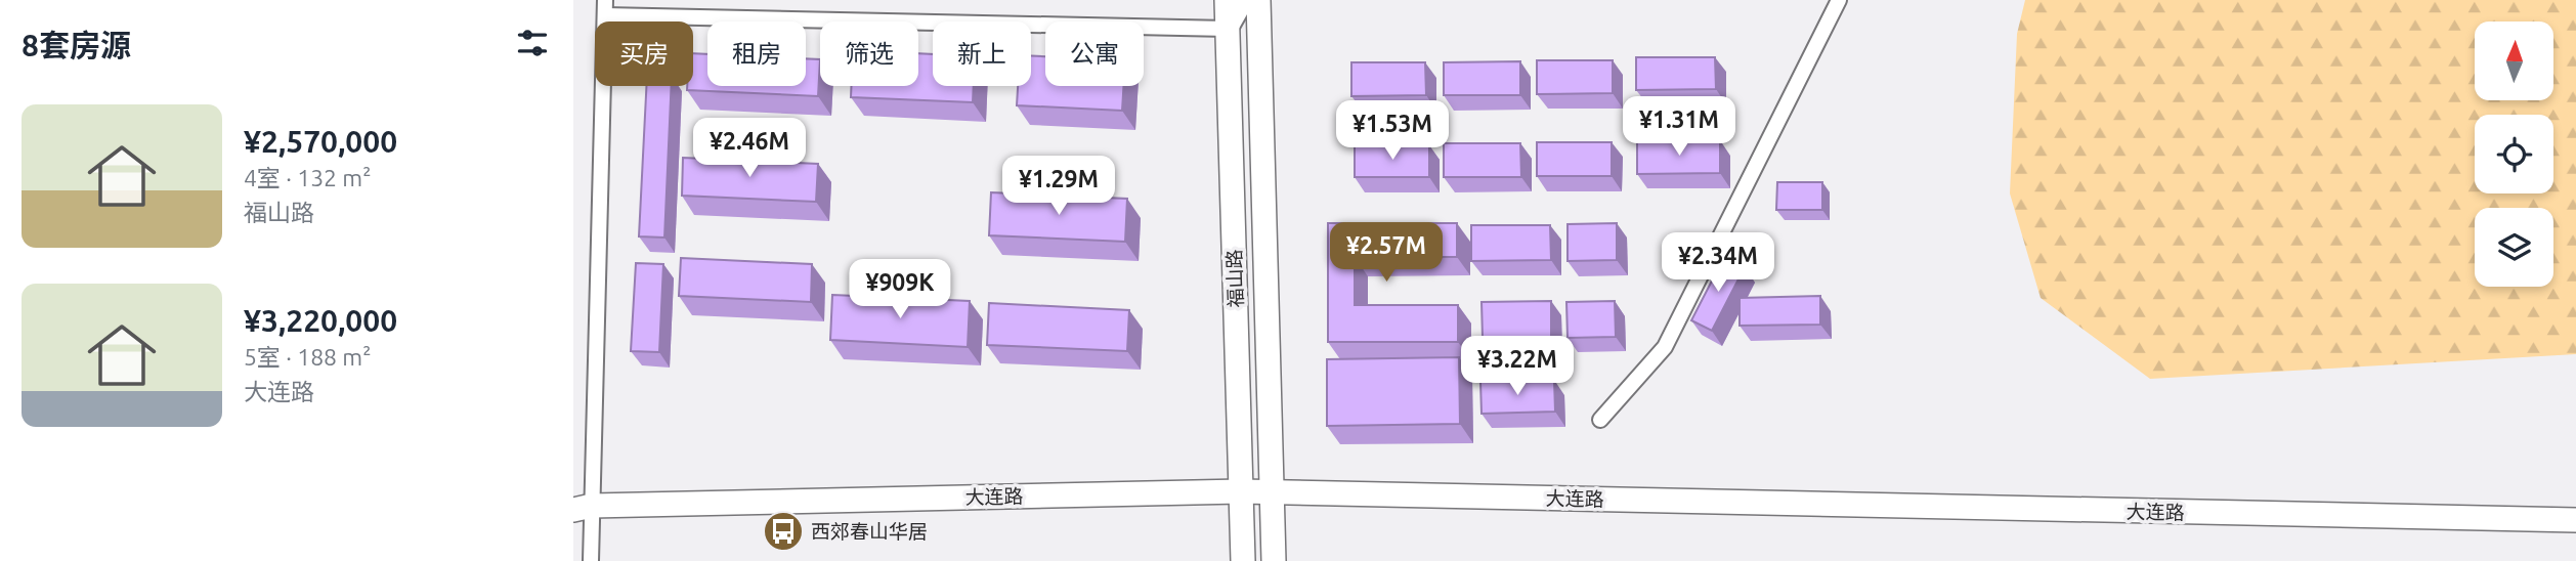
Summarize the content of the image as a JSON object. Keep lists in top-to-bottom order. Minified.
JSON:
{"streets":{"main road":["福山路","大连路"]},"crossings":[["福山路","大连路"]],"places":{"bus stop":["西郊春山华居"]},"north":"top","page":{"heading":"8套房源","chip":["买房","租房","筛选","新上","公寓"],"list":[{"name":"¥2,570,000","note":"4室 · 132 m² · 福山路"},{"name":"¥3,220,000","note":"5室 · 188 m² · 大连路"}],"price":["¥1.31M","¥1.53M","¥2.46M","¥1.29M","¥2.57M","¥2.34M","¥909K","¥3.22M"]}}
